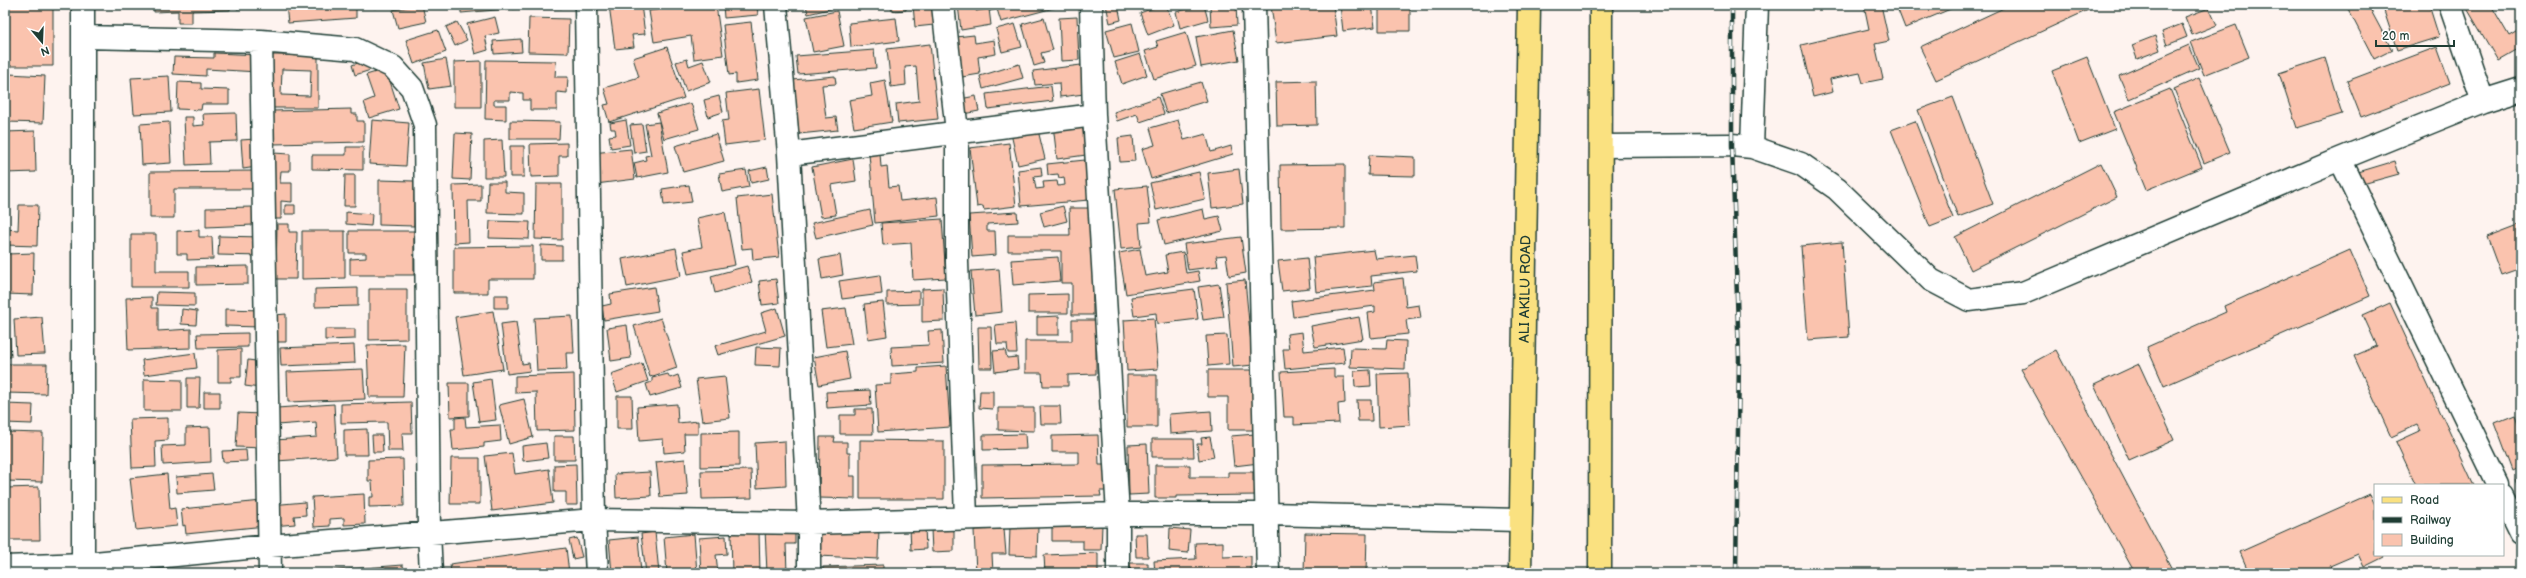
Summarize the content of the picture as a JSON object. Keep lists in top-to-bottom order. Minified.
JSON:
{"streets":{"main road":["ALI AKILU ROAD"]},"legend":["Road","Railway","Building"],"scale_bar":"20 m","north":"bottom"}
